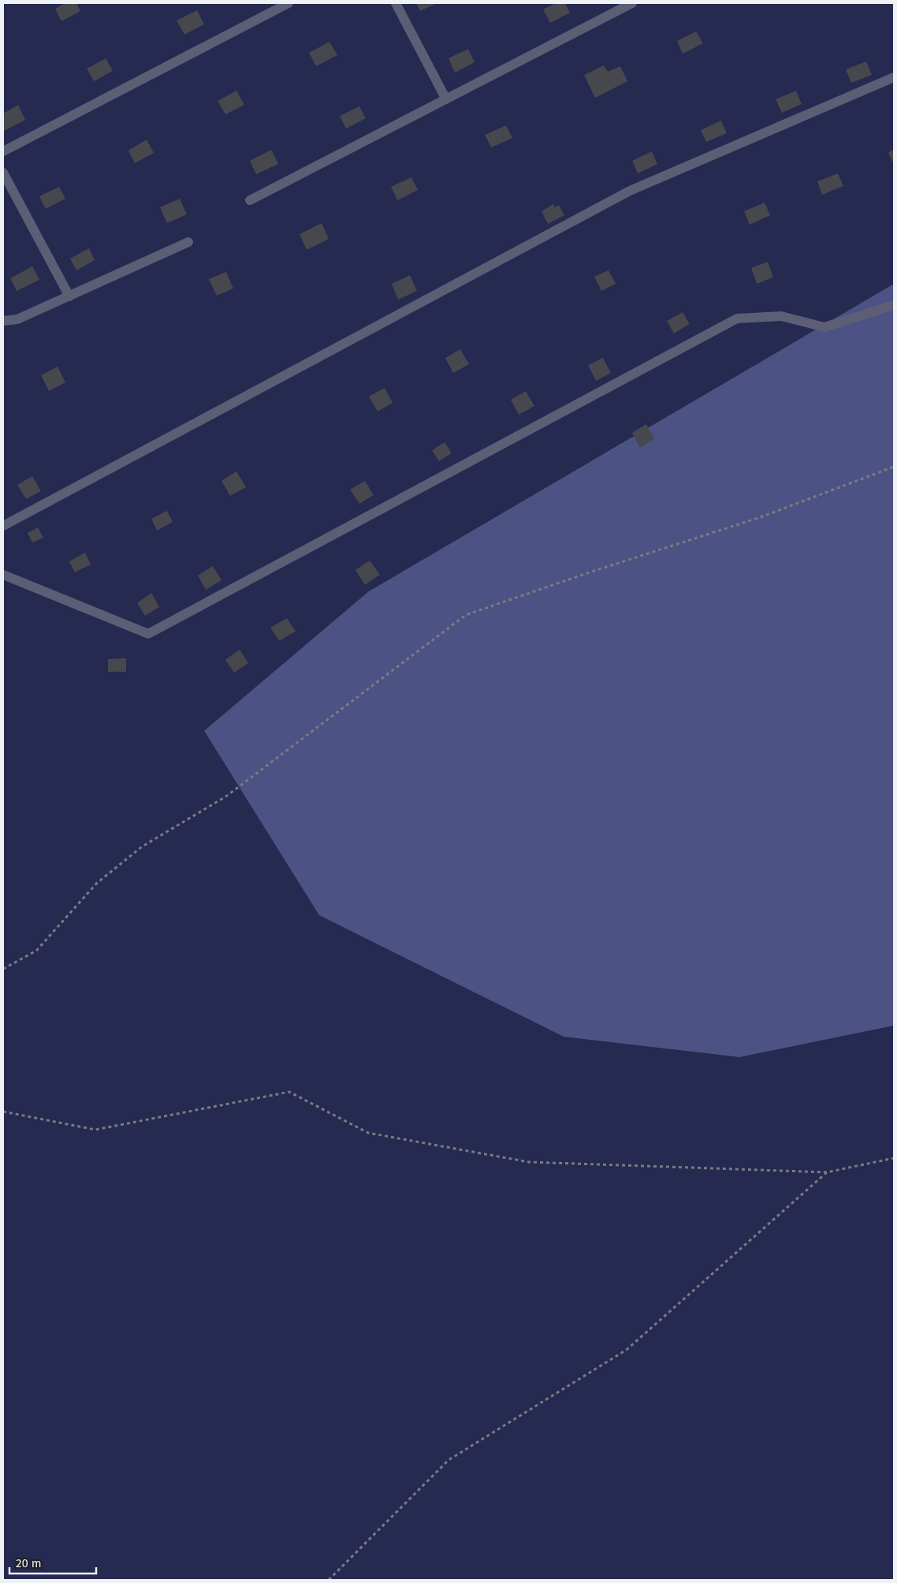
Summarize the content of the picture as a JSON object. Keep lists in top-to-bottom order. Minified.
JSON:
{"scale_bar":"20 m"}
